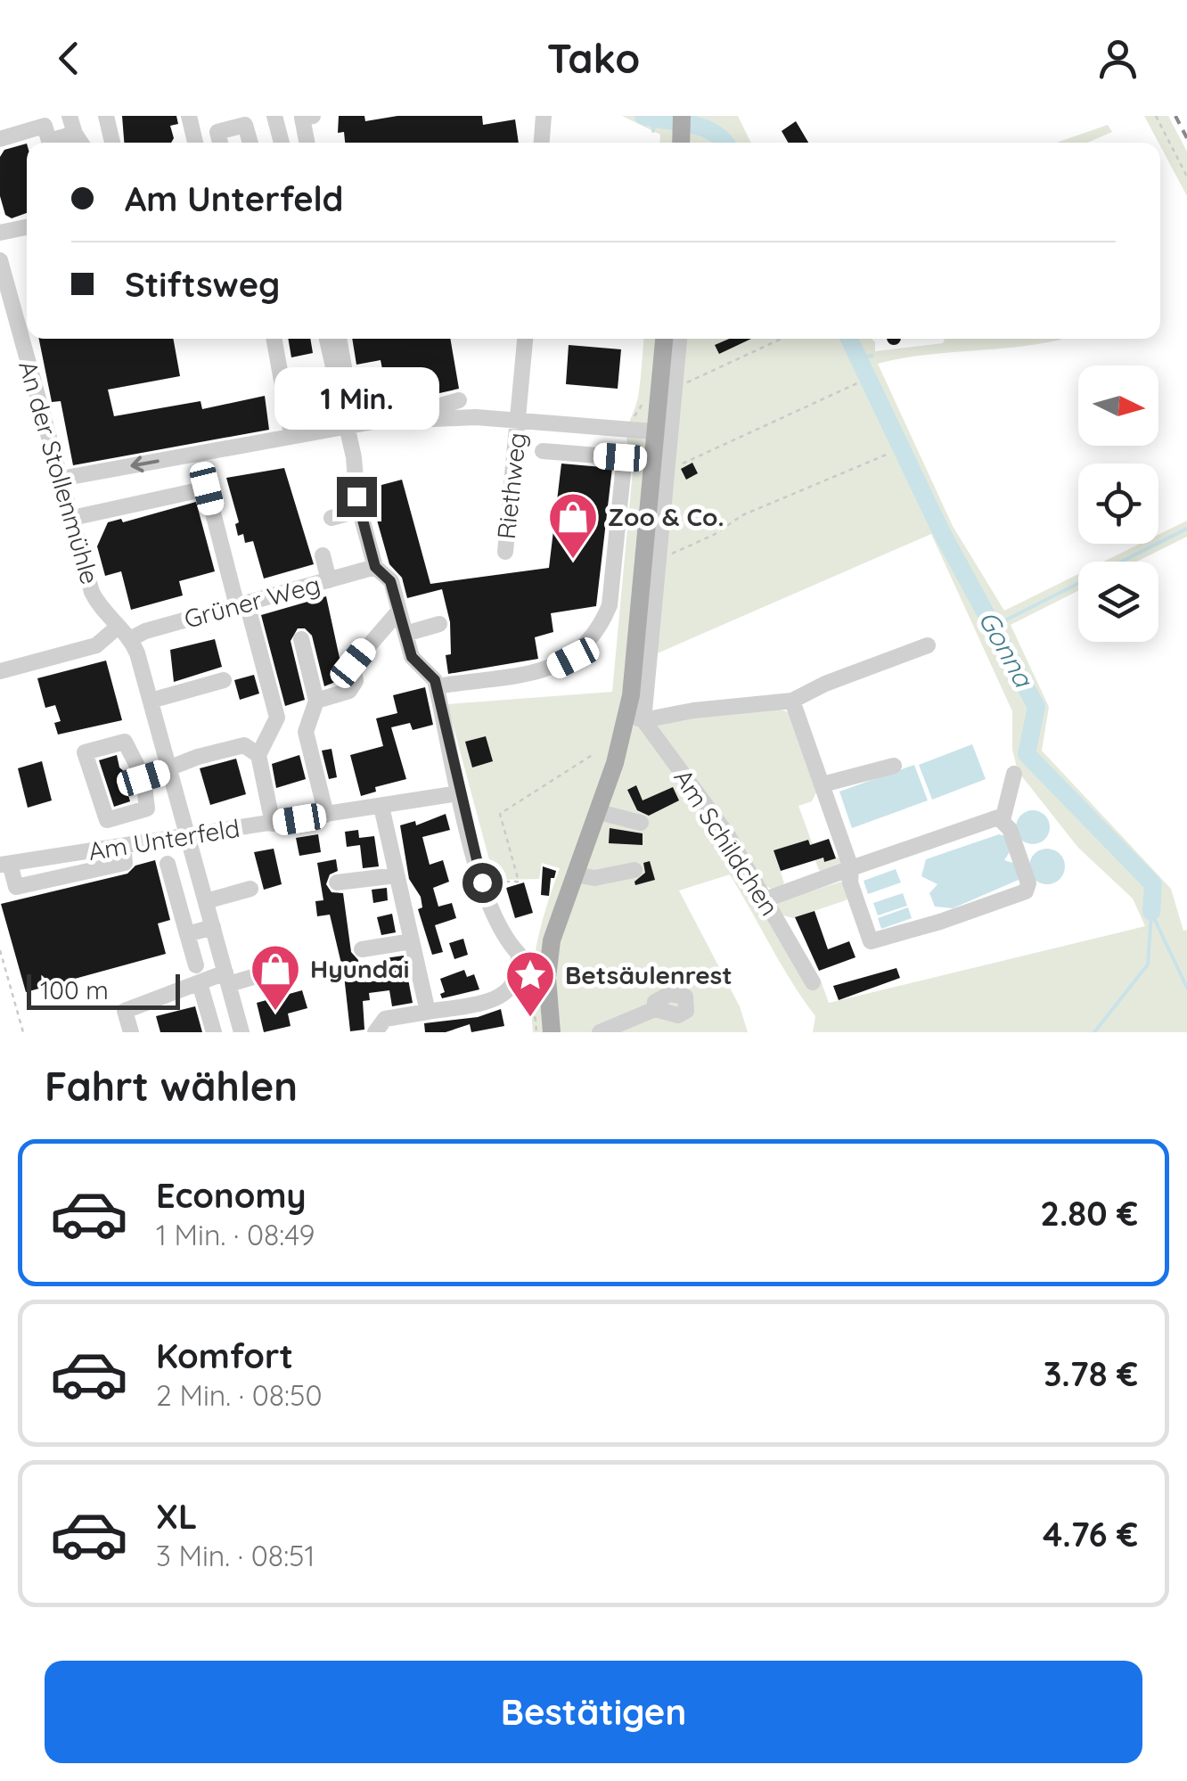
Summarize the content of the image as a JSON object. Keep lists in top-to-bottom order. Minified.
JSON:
{"streets":{"street":["An der Stollenmühle","Riethweg","Grüner Weg","Am Unterfeld","Am Schildchen"]},"crossings":[["An der Stollenmühle","Riethweg"],["An der Stollenmühle","Grüner Weg"]],"water":["Gonna"],"places":{"shop":["Zoo & Co.","Hyundai"],"place":["Betsäulenrest"]},"scale_bar":"100 m","north":"right","page":{"header":"Tako","banner":["Am Unterfeld","Stiftsweg"],"bubble":"1 Min.","scale":"100 m","heading":"Fahrt wählen","list":[{"name":"Economy","note":"1 Min. · 08:49","value":"2.80 €"},{"name":"Komfort","note":"2 Min. · 08:50","value":"3.78 €"},{"name":"XL","note":"3 Min. · 08:51","value":"4.76 €"}],"buttons":"Bestätigen"}}
